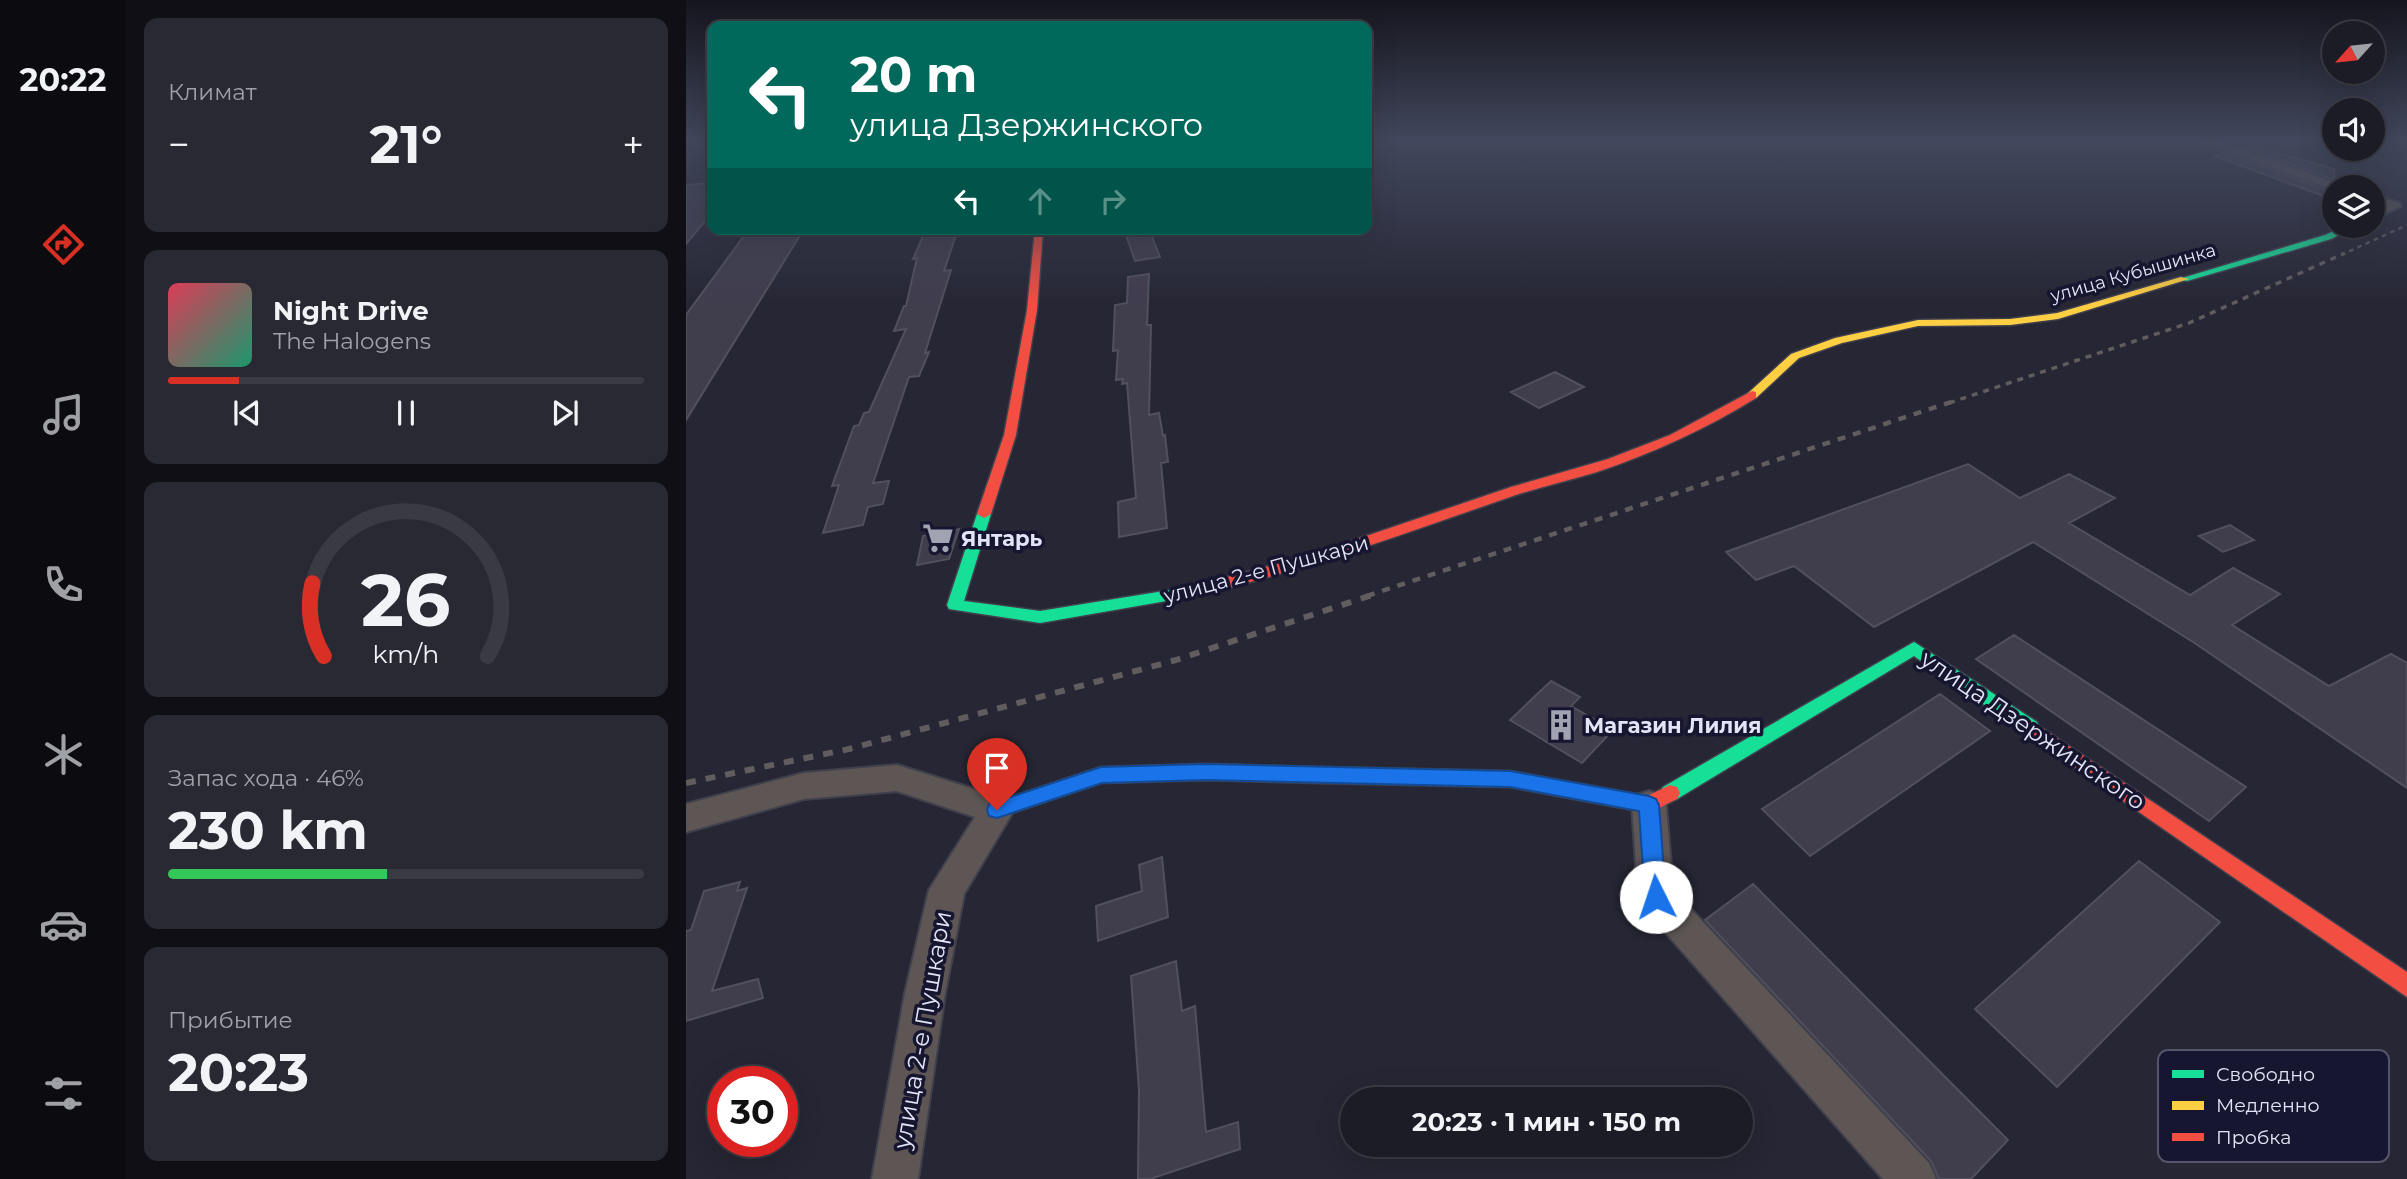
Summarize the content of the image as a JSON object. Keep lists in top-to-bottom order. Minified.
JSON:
{"streets":{"street":["улица Кубышинка","улица 2-е Пушкари","улица Дзержинского"]},"crossings":[["улица Кубышинка","улица 2-е Пушкари"]],"places":{"supermarket":["Янтарь"],"building":["Магазин Лилия"]},"legend":["Свободно","Медленно","Пробка"],"north":"bottom left","page":{"tabs":"20:22","tile":["Климат",["Запас хода · 46%","230 km"],["Прибытие","20:23"]],"turn":["20 m","улица Дзержинского"],"heat":["−","21°","+"],"song":["Night Drive","The Halogens"],"limit":"30","trip":"20:23 · 1 мин · 150 m","gauge":["26","km/h"]}}
